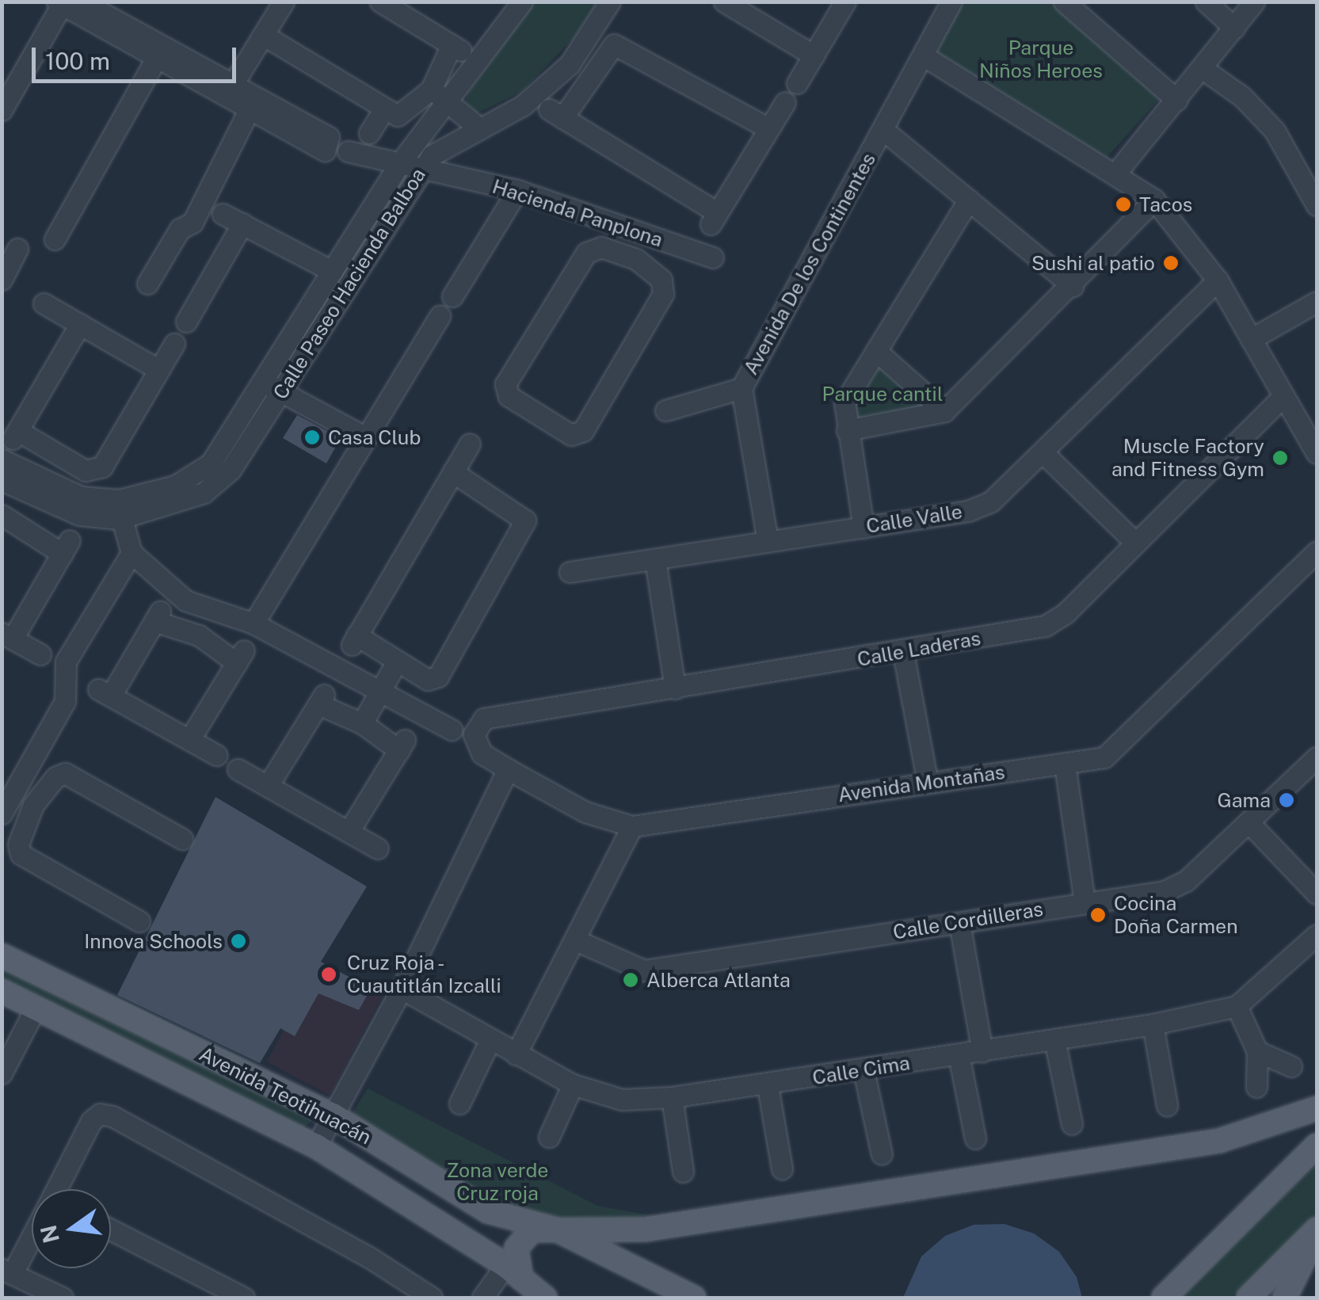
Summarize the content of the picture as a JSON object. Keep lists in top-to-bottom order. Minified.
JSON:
{"streets":{"main road":["Avenida Teotihuacán"],"street":["Hacienda Panplona","Avenida De los Continentes","Calle Paseo Hacienda Balboa","Calle Valle","Calle Laderas","Avenida Montañas","Calle Cordilleras","Calle Cima"]},"crossings":[["Hacienda Panplona","Calle Paseo Hacienda Balboa"],["Avenida De los Continentes","Calle Valle"],["Calle Laderas","Avenida Montañas"]],"parks":["Parque Niños Heroes","Parque cantil","Zona verde Cruz roja"],"places":["Tacos","Sushi al patio","Casa Club","Muscle Factory and Fitness Gym","Gama","Cocina Doña Carmen","Innova Schools","Cruz Roja - Cuautitlán Izcalli","Alberca Atlanta"],"scale_bar":"100 m","north":"left"}
